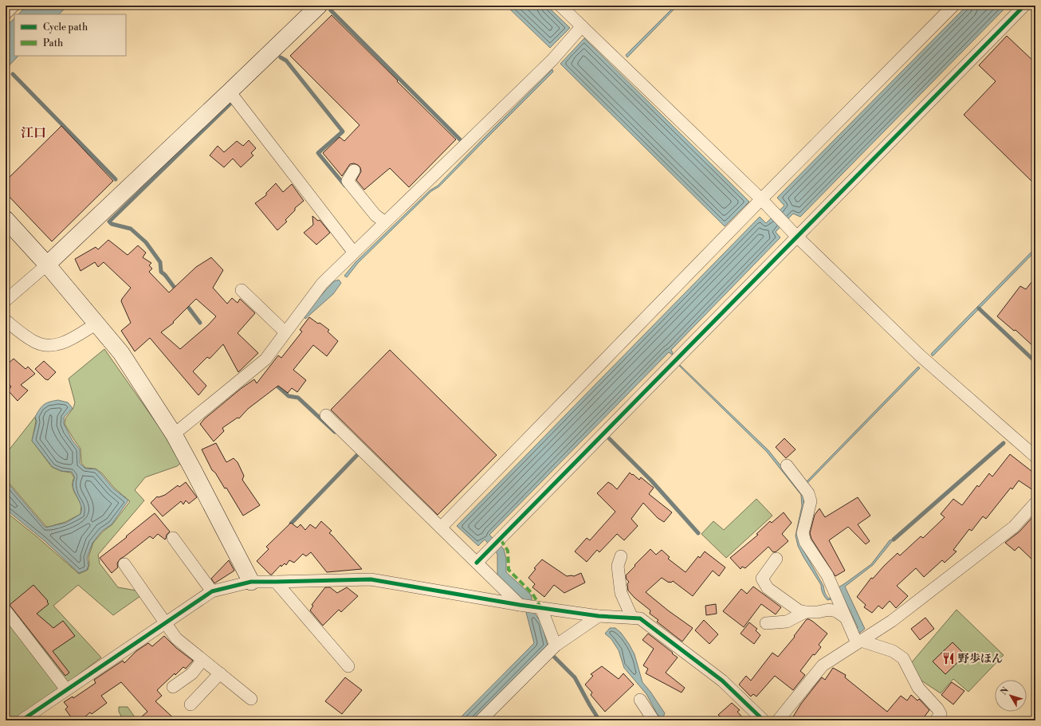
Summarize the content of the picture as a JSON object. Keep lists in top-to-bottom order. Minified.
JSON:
{"districts":["江口"],"places":{"restaurant":["野歩ほん"]},"legend":["Cycle path","Path"],"north":"top left"}
